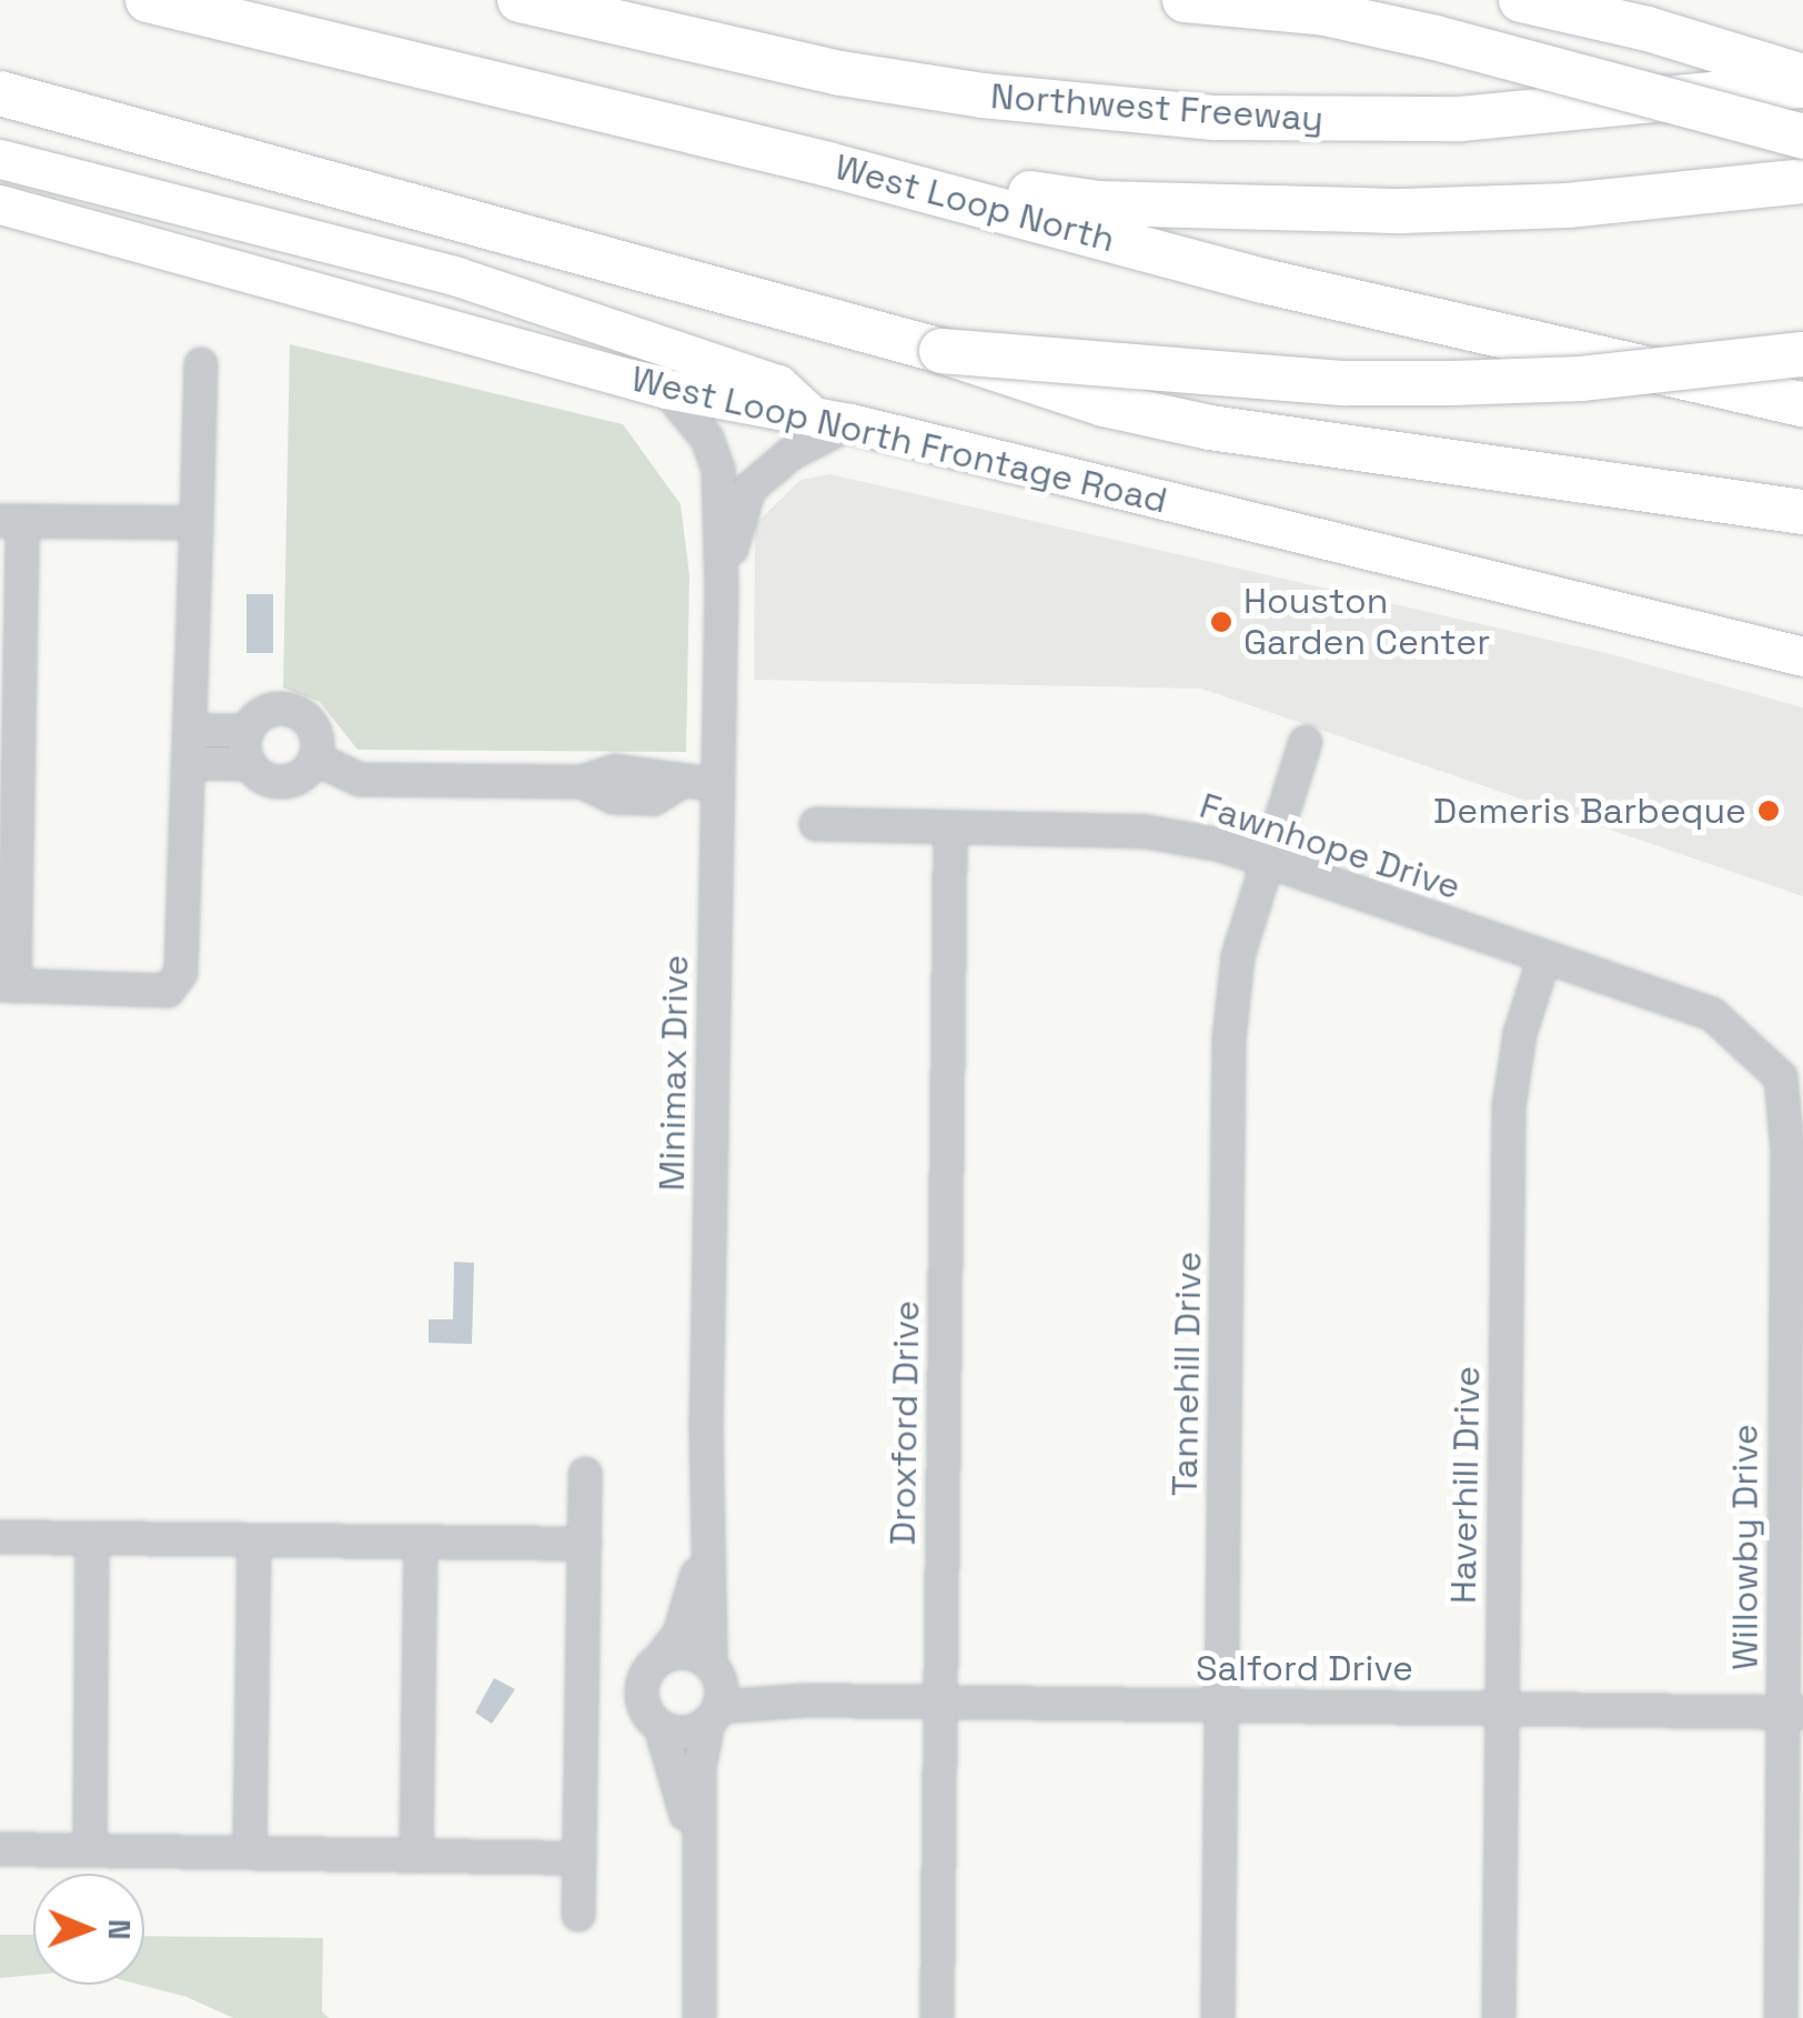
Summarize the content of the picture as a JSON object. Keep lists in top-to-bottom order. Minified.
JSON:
{"streets":{"highway":["Northwest Freeway","West Loop North"],"main road":["West Loop North Frontage Road"],"street":["Fawnhope Drive","Minimax Drive","Tannehill Drive","Droxford Drive","Haverhill Drive","Willowby Drive","Salford Drive"]},"crossings":[["West Loop North Frontage Road","Minimax Drive"],["Fawnhope Drive","Tannehill Drive"],["Fawnhope Drive","Droxford Drive"],["Fawnhope Drive","Haverhill Drive"],["Fawnhope Drive","Willowby Drive"],["Minimax Drive","Salford Drive"],["Tannehill Drive","Salford Drive"],["Droxford Drive","Salford Drive"],["Haverhill Drive","Salford Drive"],["Willowby Drive","Salford Drive"]],"places":["Houston Garden Center","Demeris Barbeque"],"north":"right"}
